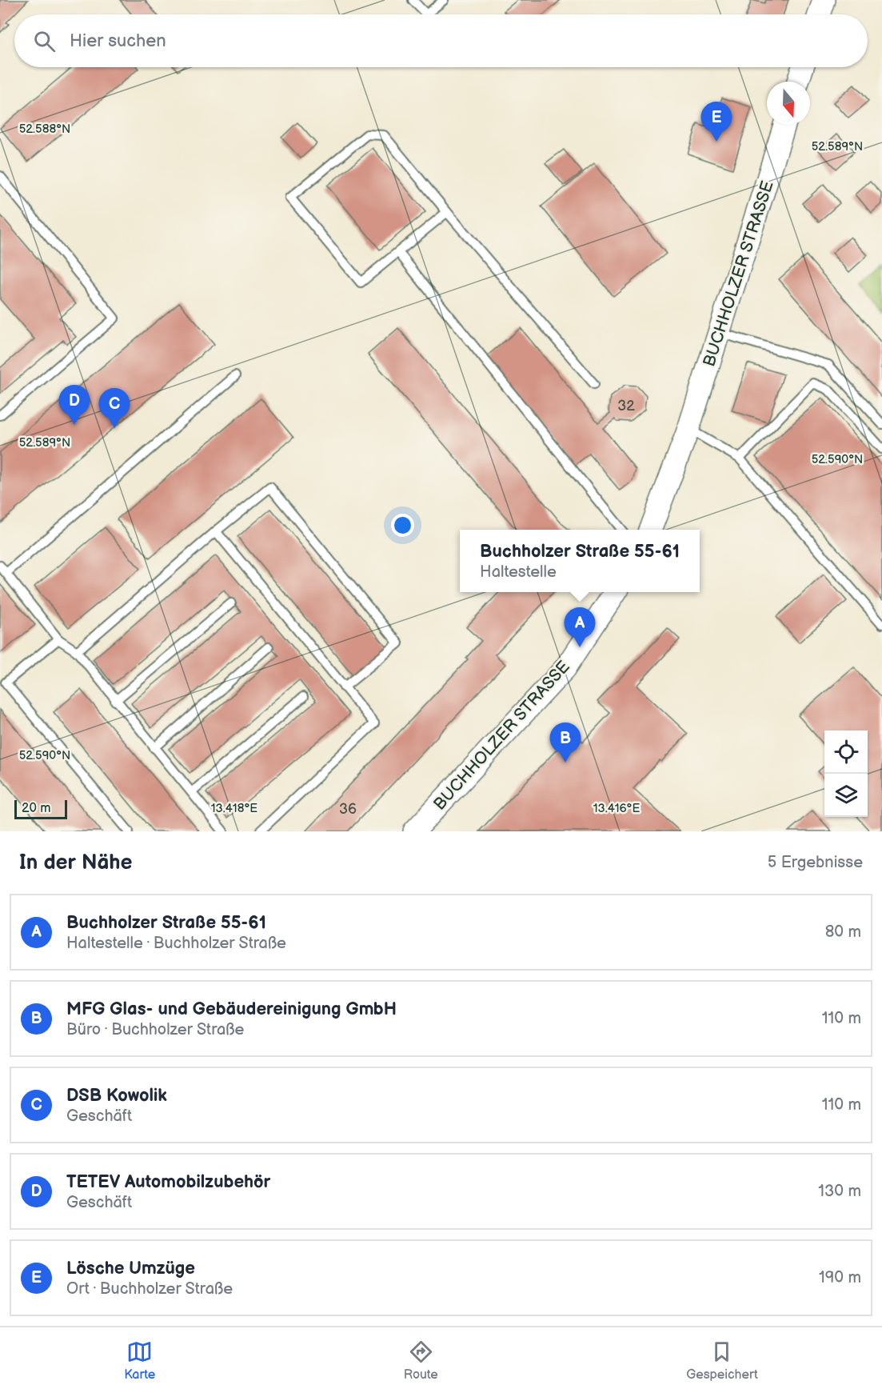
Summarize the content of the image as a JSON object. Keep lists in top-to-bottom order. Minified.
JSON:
{"streets":{"street":["BUCHHOLZER STRASSE"]},"house_numbers":["32","36"],"scale_bar":"20 m","north":"bottom","page":{"search":"Hier suchen","pins":["E","D","C","A","B"],"popup":["Buchholzer Straße 55-61","Haltestelle"],"scale":"20 m","heading":["In der Nähe","5 Ergebnisse"],"list":[{"mark":"A","name":"Buchholzer Straße 55-61","note":"Haltestelle · Buchholzer Straße","value":"80 m"},{"mark":"B","name":"MFG Glas- und Gebäudereinigung GmbH","note":"Büro · Buchholzer Straße","value":"110 m"},{"mark":"C","name":"DSB Kowolik","note":"Geschäft","value":"110 m"},{"mark":"D","name":"TETEV Automobilzubehör","note":"Geschäft","value":"130 m"},{"mark":"E","name":"Lösche Umzüge","note":"Ort · Buchholzer Straße","value":"190 m"}],"nav":["Karte","Route","Gespeichert"]},"coordinates":["52.588°N","52.589°N","52.590°N","13.418°E","13.416°E"]}
